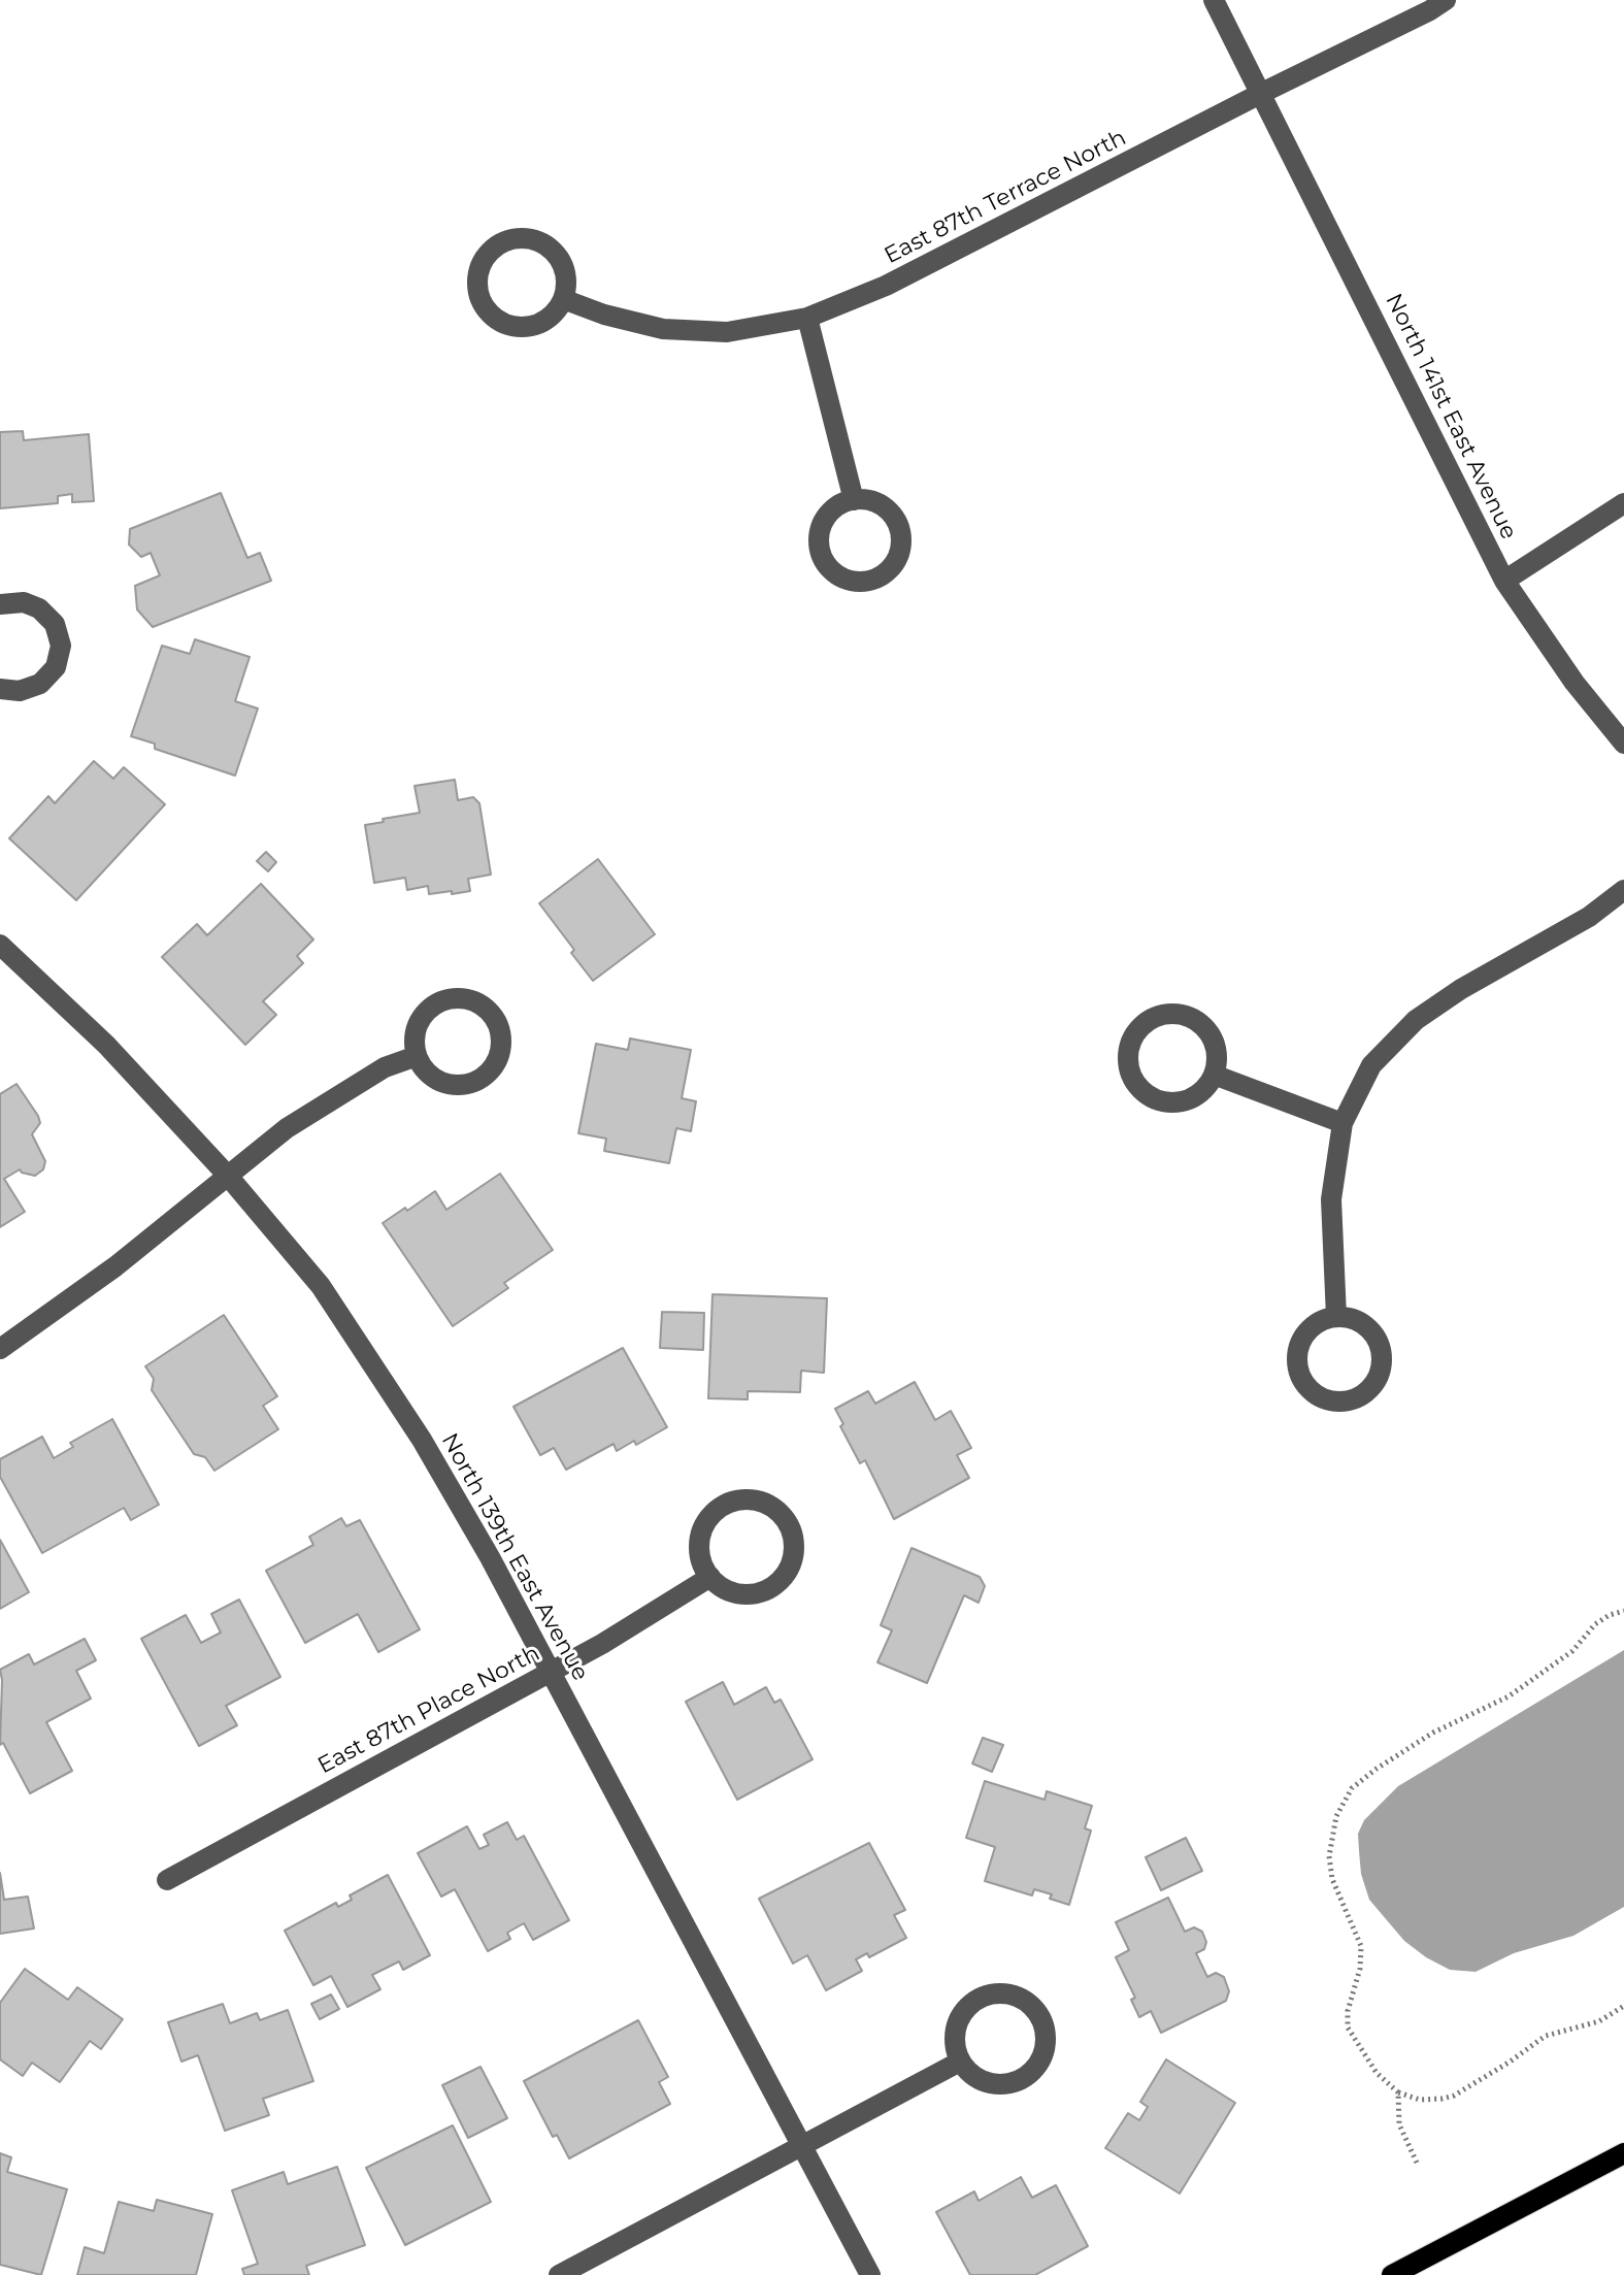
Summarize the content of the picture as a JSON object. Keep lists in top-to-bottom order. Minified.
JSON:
{"streets":{"street":["East 87th Terrace North","North 141st East Avenue","North 139th East Avenue","East 87th Place North"]},"crossings":[["East 87th Terrace North","North 141st East Avenue"],["North 139th East Avenue","East 87th Place North"]]}
